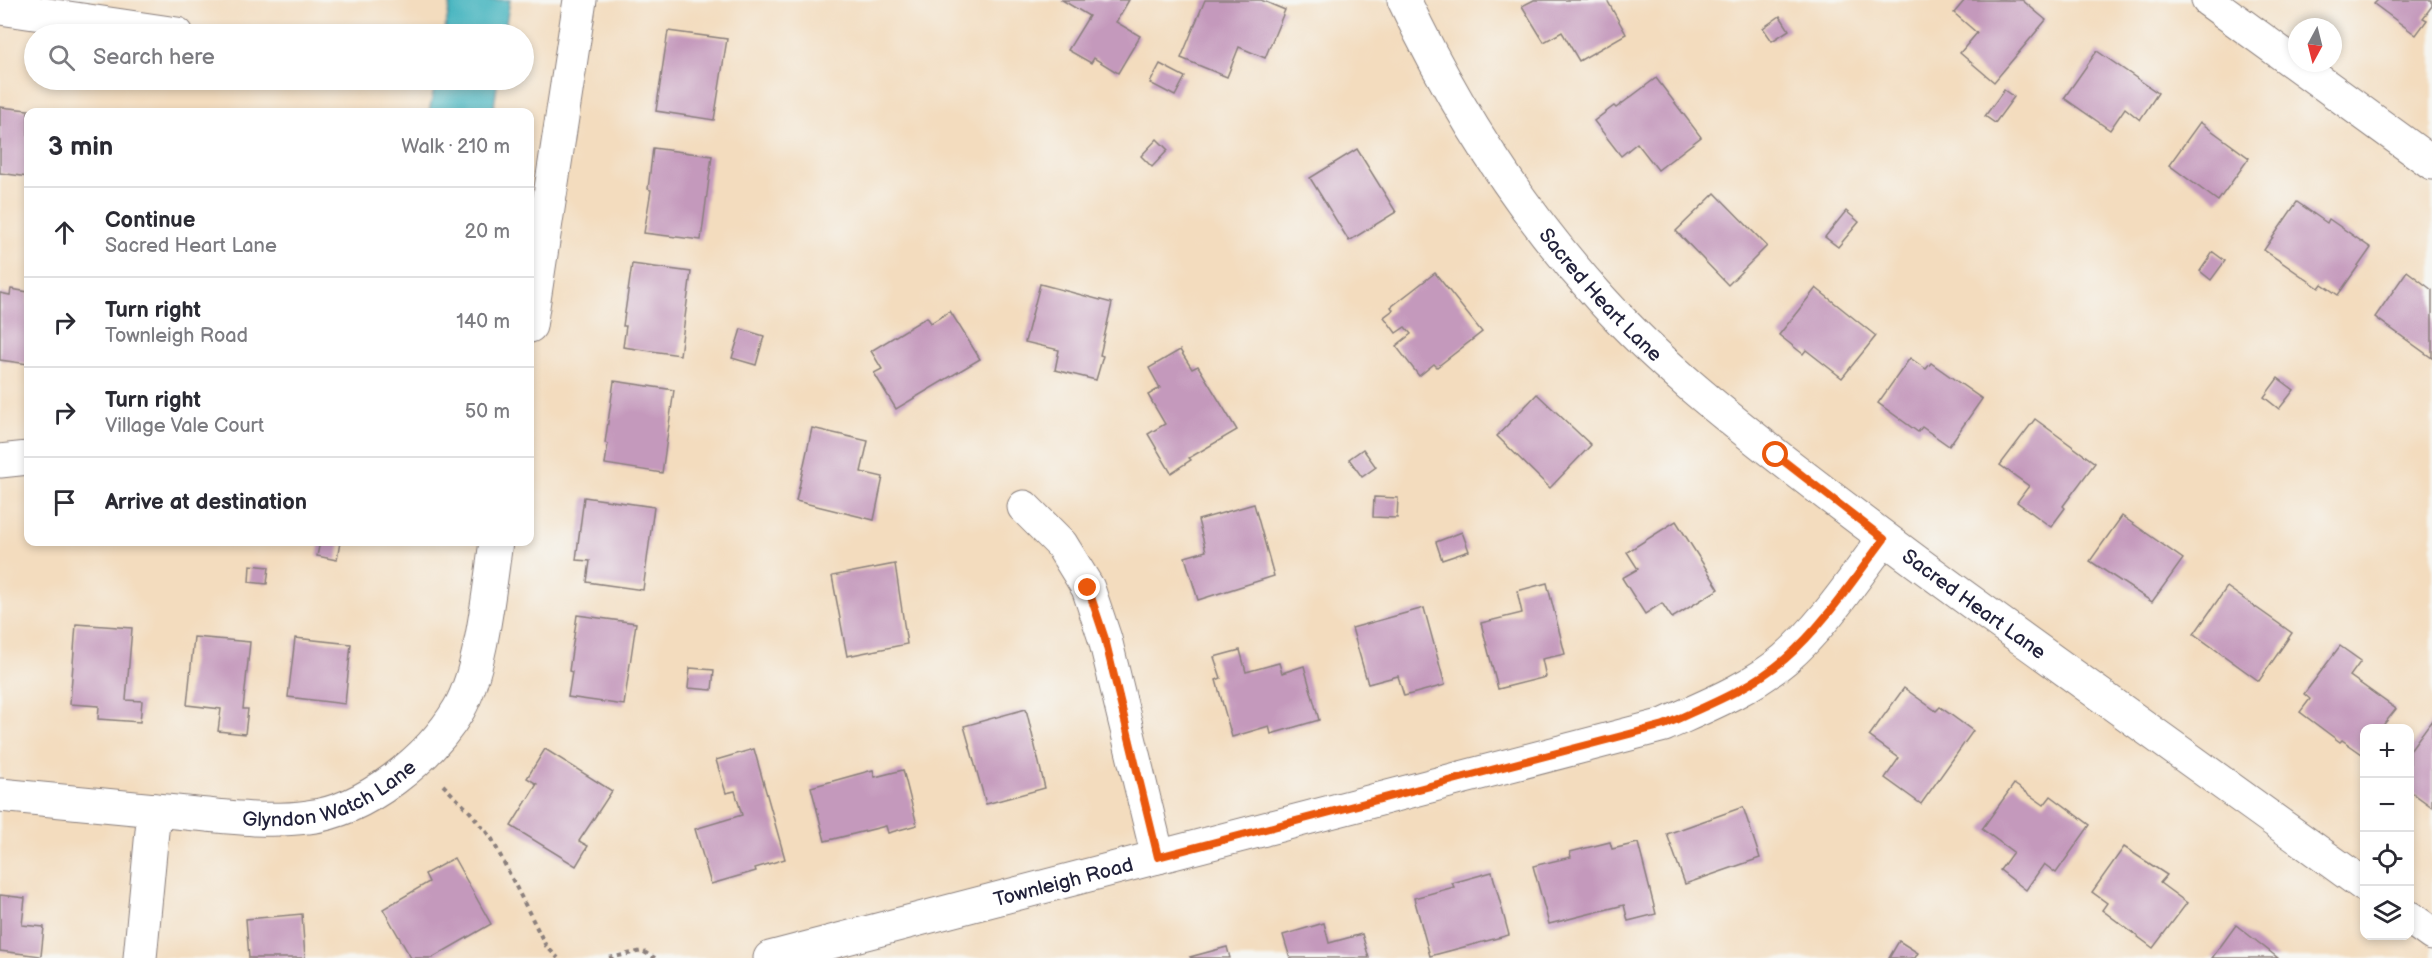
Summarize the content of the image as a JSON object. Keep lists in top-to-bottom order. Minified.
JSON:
{"streets":{"street":["Sacred Heart Lane","Glyndon Watch Lane","Townleigh Road"]},"crossings":[["Sacred Heart Lane","Townleigh Road"]],"north":"bottom","page":{"search":"Search here","heading":["3 min","Walk · 210 m"],"list":[["Continue","Sacred Heart Lane","20 m"],["Turn right","Townleigh Road","140 m"],["Turn right","Village Vale Court","50 m"],"Arrive at destination"],"map_buttons":["+","−"]}}
